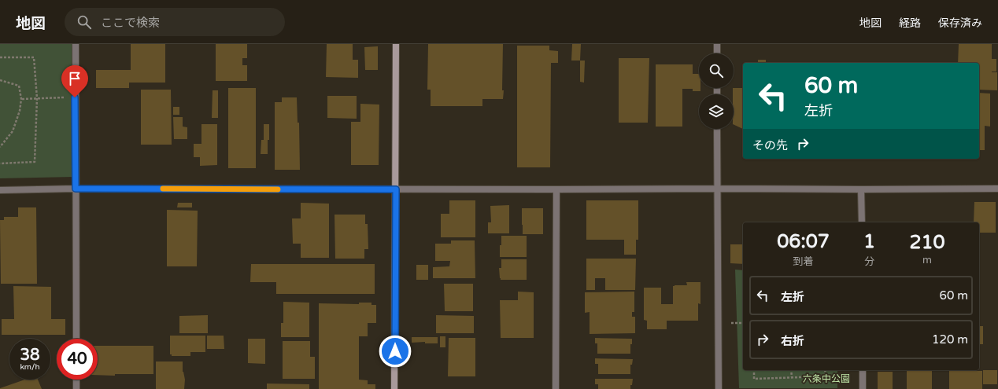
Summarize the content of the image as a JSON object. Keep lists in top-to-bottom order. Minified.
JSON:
{"parks":["六条中公園"],"page":{"header":"地図","search":"ここで検索","nav":["地図","経路","保存済み"],"turn":["60 m","左折"],"then":"その先","eta":["06:07","到着","1","分","210","m"],"list":[{"name":"左折","value":"60 m"},{"name":"右折","value":"120 m"}],"speed":"38 km/h","limit":"40"}}
